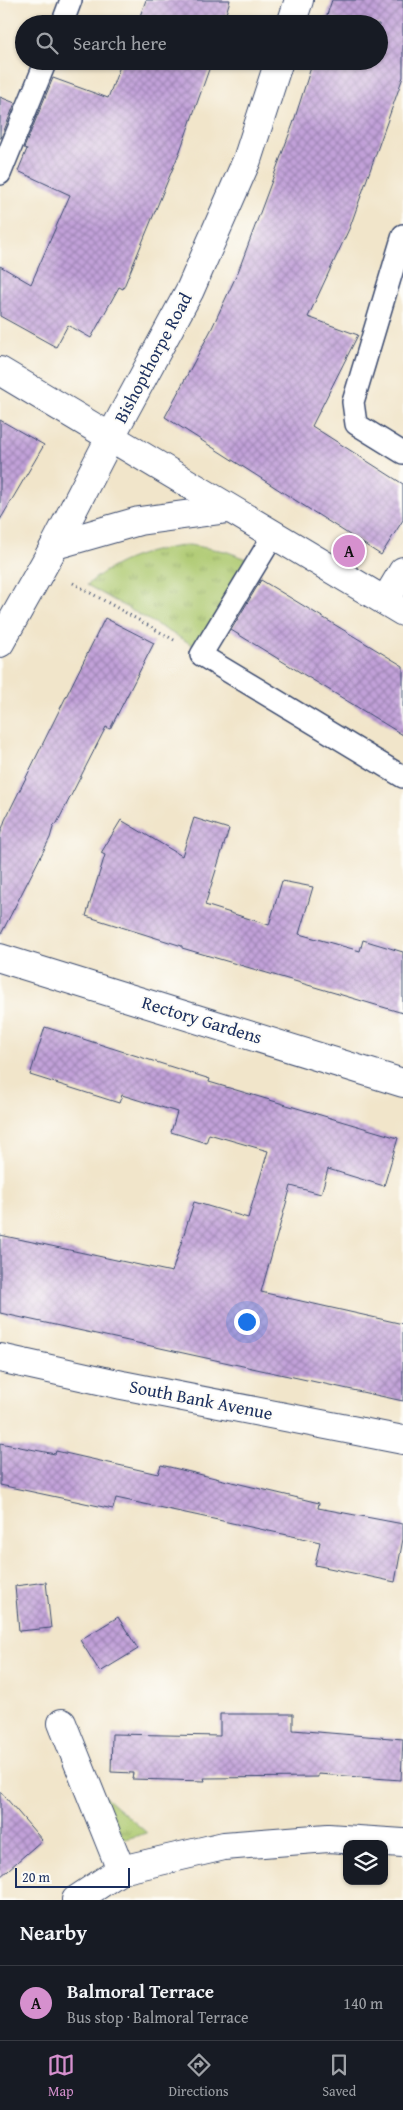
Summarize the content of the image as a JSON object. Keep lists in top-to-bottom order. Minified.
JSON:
{"streets":{"street":["Bishopthorpe Road","Rectory Gardens","South Bank Avenue"]},"scale_bar":"20 m","page":{"search":"Search here","pins":"A","scale":"20 m","heading":"Nearby","list":[{"mark":"A","name":"Balmoral Terrace","note":"Bus stop · Balmoral Terrace","value":"140 m"}],"nav":["Map","Directions","Saved"]}}
